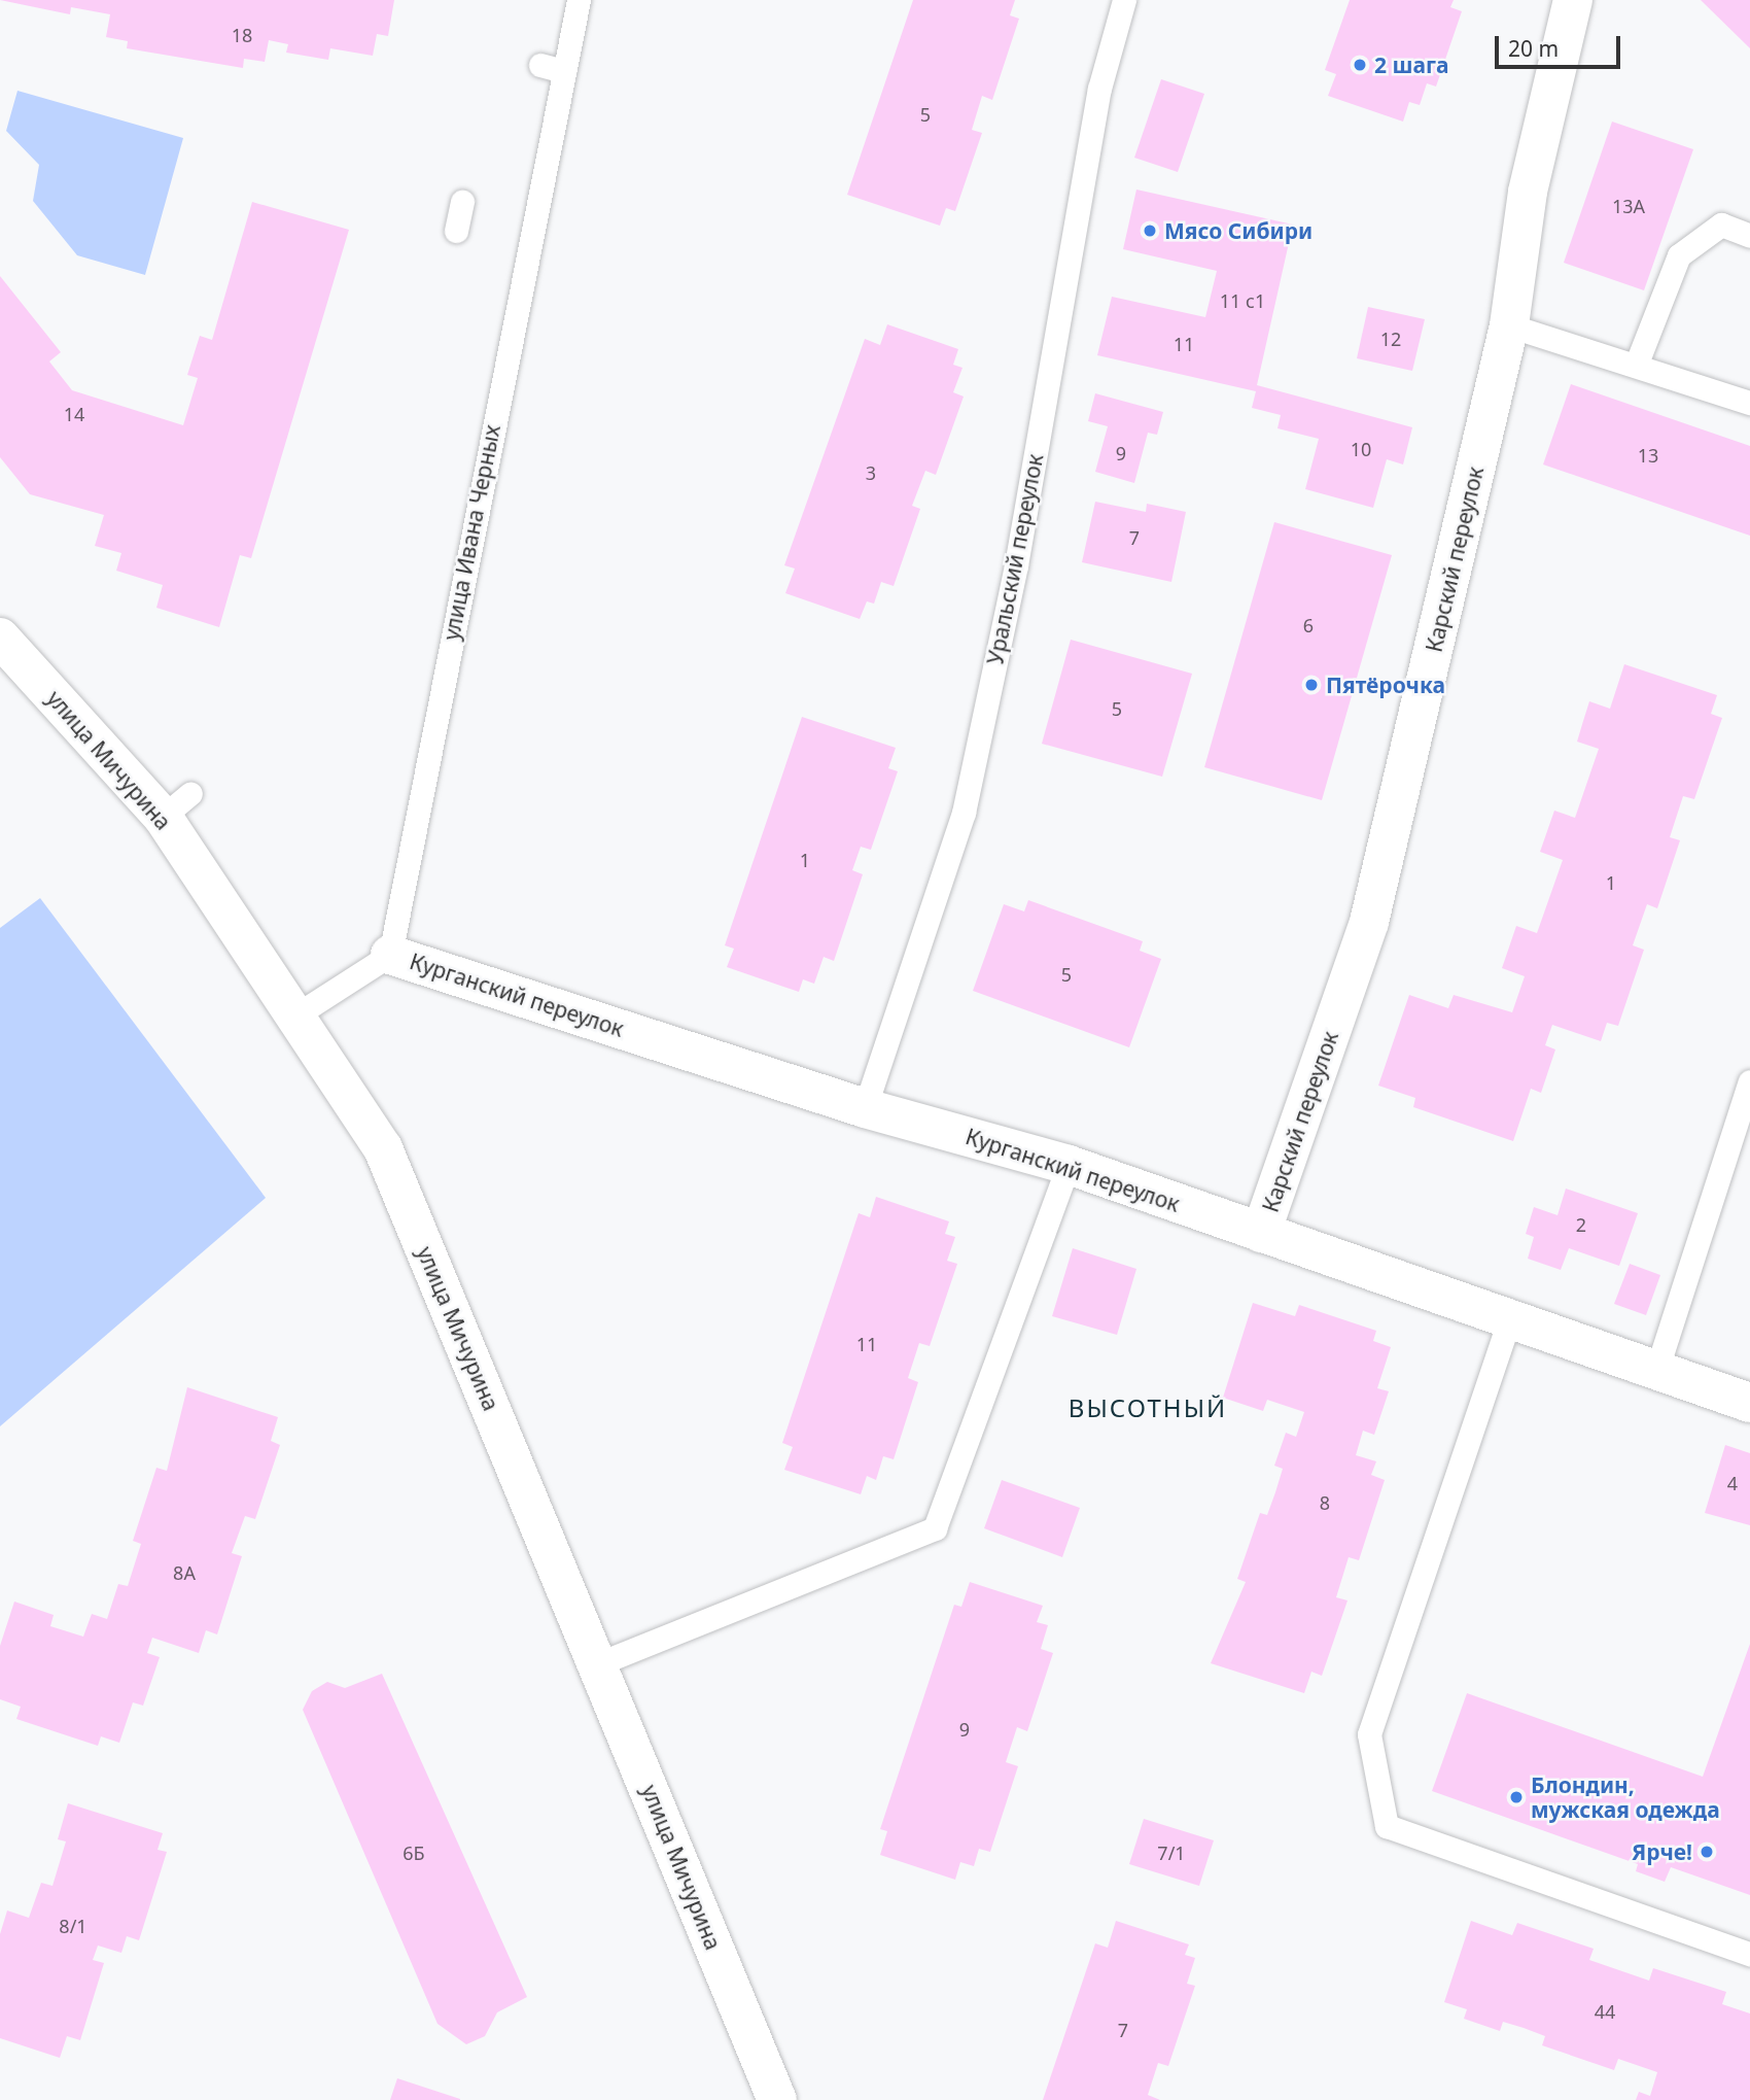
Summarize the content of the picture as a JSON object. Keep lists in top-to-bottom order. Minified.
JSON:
{"streets":{"street":["Карский переулок","улица Мичурина","Курганский переулок"],"lane":["улица Ивана Черных","Уральский переулок"]},"crossings":[["улица Ивана Черных","Курганский переулок"],["Уральский переулок","Курганский переулок"],["Карский переулок","Курганский переулок"]],"districts":["ВЫСОТНЫЙ"],"places":["2 шага","Мясо Сибири","Пятёрочка","Блондин, мужская одежда","Ярче!"],"house_numbers":["18","5","13А","11 с1","12","11","14","10","9","13","3","7","6","5","1","1","5","2","11","4","8","8А","9","6Б","7/1","8/1","44","7"],"scale_bar":"20 m"}
